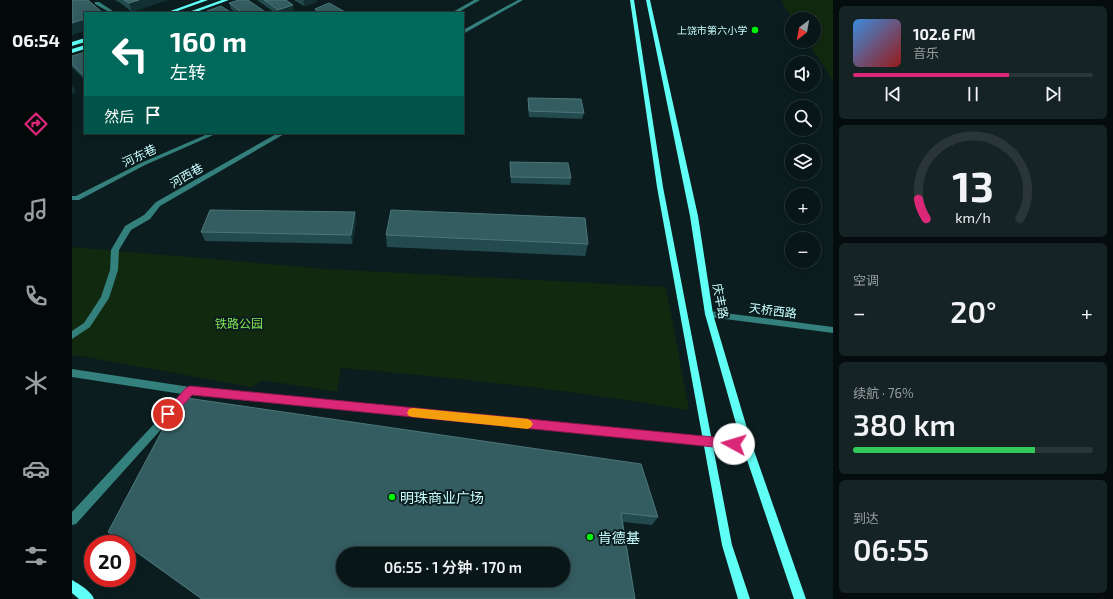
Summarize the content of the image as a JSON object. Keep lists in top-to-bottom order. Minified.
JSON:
{"streets":{"main road":["庆丰路"],"street":["河东巷","河西巷","天桥西路"]},"crossings":[["庆丰路","天桥西路"]],"parks":["铁路公园"],"places":["上饶市第六小学","明珠商业广场","肯德基"],"north":"bottom left","page":{"tabs":"06:54","map_buttons":["+","−"],"turn":["160 m","左转"],"song":["102.6 FM","音乐"],"then":"然后","tile":["空调",["续航 · 76%","380 km"],["到达","06:55"]],"heat":["−","20°","+"],"limit":"20","trip":"06:55 · 1 分钟 · 170 m","gauge":["13","km/h"]}}
